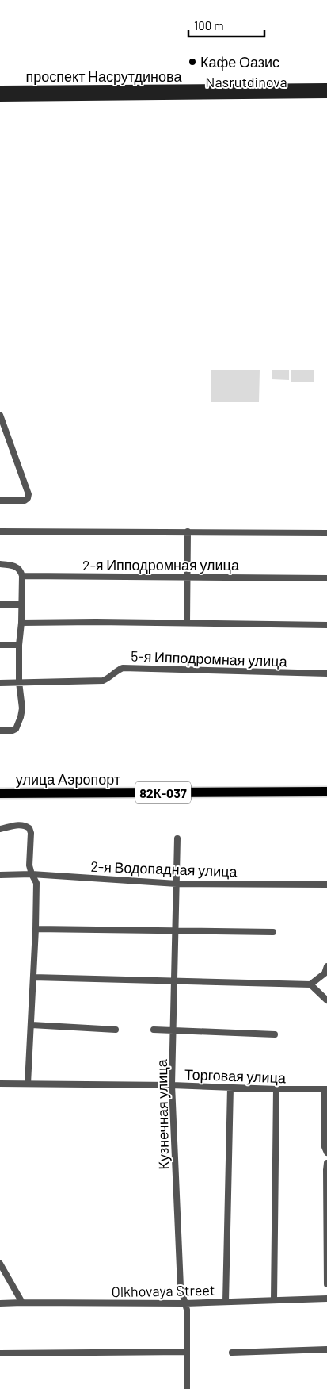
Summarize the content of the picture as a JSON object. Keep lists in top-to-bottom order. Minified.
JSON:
{"streets":{"main road":["проспект Насрутдинова","Nasrutdinova","улица Аэропорт","82К-037"],"street":["2-я Ипподромная улица","5-я Ипподромная улица","2-я Водопадная улица","Торговая улица","Кузнечная улица","Olkhovaya Street"]},"crossings":[["2-я Водопадная улица","Кузнечная улица"],["Торговая улица","Кузнечная улица"],["Кузнечная улица","Olkhovaya Street"]],"places":["Кафе Оазис"],"scale_bar":"100 m"}
